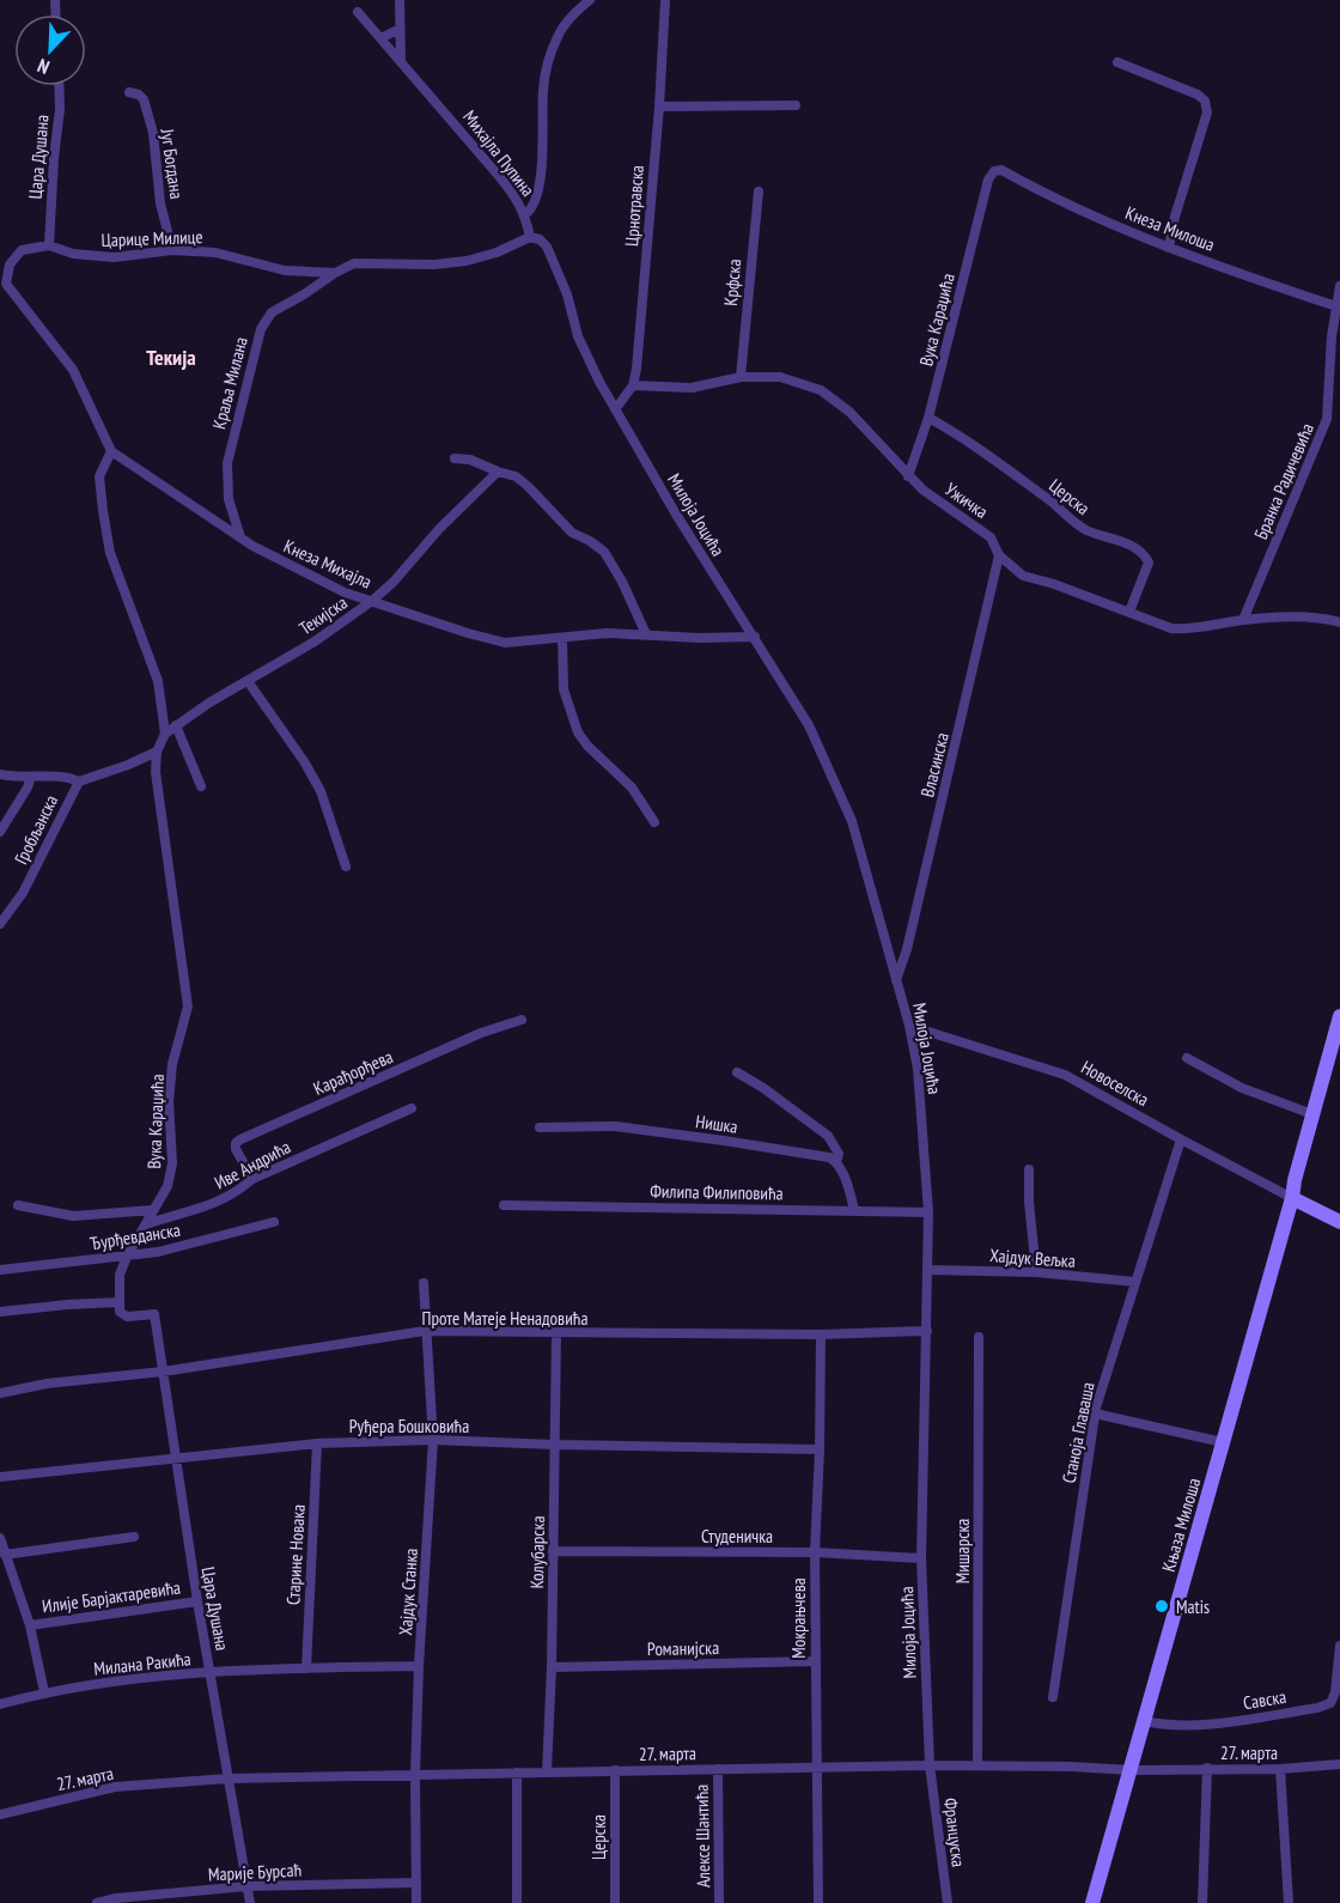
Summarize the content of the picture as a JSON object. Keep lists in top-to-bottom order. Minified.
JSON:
{"streets":{"main road":["Књаза Милоша"],"street":["Михајла Пупина","Цара Душана","Југ Богдана","Црнотравска","Кнеза Милоша","Царице Милице","Крфска","Вука Караџића","Краља Милана","Бранка Радичевића","Церска","Ужичка","Милоја Јоцића","Кнеза Михајла","Текијска","Власинска","Гробљанска","Карађорђева","Новоселска","Нишка","Иве Андрића","Филипа Филиповића","Ђурђевданска","Хајдук Вељка","Проте Матеје Ненадовића","Руђера Бошковића","Станоја Главаша","Студеничка","Мишарска","Колубарска","Старине Новака","Хајдук Станка","Илије Барјактаревића","Мокрањчева","Романијска","Милана Ракића","Савска","27. марта","Француска","Алексе Шантића","Марије Бурсаћ"]},"crossings":[["Михајла Пупина","Царице Милице"],["Цара Душана","Царице Милице"],["Цара Душана","Вука Караџића"],["Цара Душана","Проте Матеје Ненадовића"],["Цара Душана","Руђера Бошковића"],["Цара Душана","Илије Барјактаревића"],["Цара Душана","Милана Ракића"],["Цара Душана","27. марта"],["Цара Душана","Марије Бурсаћ"],["Југ Богдана","Царице Милице"],["Црнотравска","Ужичка"],["Црнотравска","Милоја Јоцића"],["Кнеза Милоша","Вука Караџића"],["Кнеза Милоша","Бранка Радичевића"],["Царице Милице","Краља Милана"],["Крфска","Ужичка"],["Вука Караџића","Церска"],["Вука Караџића","Ужичка"],["Вука Караџића","Гробљанска"],["Вука Караџића","Иве Андрића"],["Вука Караџића","Ђурђевданска"],["Краља Милана","Кнеза Михајла"],["Бранка Радичевића","Ужичка"],["Церска","Ужичка"],["Церска","27. марта"],["Ужичка","Власинска"],["Милоја Јоцића","Кнеза Михајла"],["Милоја Јоцића","Власинска"],["Милоја Јоцића","Новоселска"],["Милоја Јоцића","Филипа Филиповића"],["Милоја Јоцића","Хајдук Вељка"],["Милоја Јоцића","Проте Матеје Ненадовића"],["Милоја Јоцића","Студеничка"],["Милоја Јоцића","27. марта"],["Милоја Јоцића","Француска"],["Кнеза Михајла","Текијска"],["Карађорђева","Иве Андрића"],["Новоселска","Станоја Главаша"],["Новоселска","Књаза Милоша"],["Хајдук Вељка","Станоја Главаша"],["Проте Матеје Ненадовића","Колубарска"],["Проте Матеје Ненадовића","Хајдук Станка"],["Проте Матеје Ненадовића","Мокрањчева"],["Руђера Бошковића","Колубарска"],["Руђера Бошковића","Старине Новака"],["Руђера Бошковића","Хајдук Станка"],["Руђера Бошковића","Мокрањчева"],["Књаза Милоша","Савска"],["Књаза Милоша","27. марта"],["Студеничка","Колубарска"],["Студеничка","Мокрањчева"],["Мишарска","27. марта"],["Колубарска","Романијска"],["Колубарска","27. марта"],["Старине Новака","Милана Ракића"],["Хајдук Станка","Милана Ракића"],["Хајдук Станка","27. марта"],["Хајдук Станка","Марије Бурсаћ"],["Мокрањчева","Романијска"],["Мокрањчева","27. марта"],["27. марта","Француска"],["27. марта","Алексе Шантића"]],"districts":["Текија"],"places":["Matis"],"north":"bottom left"}
